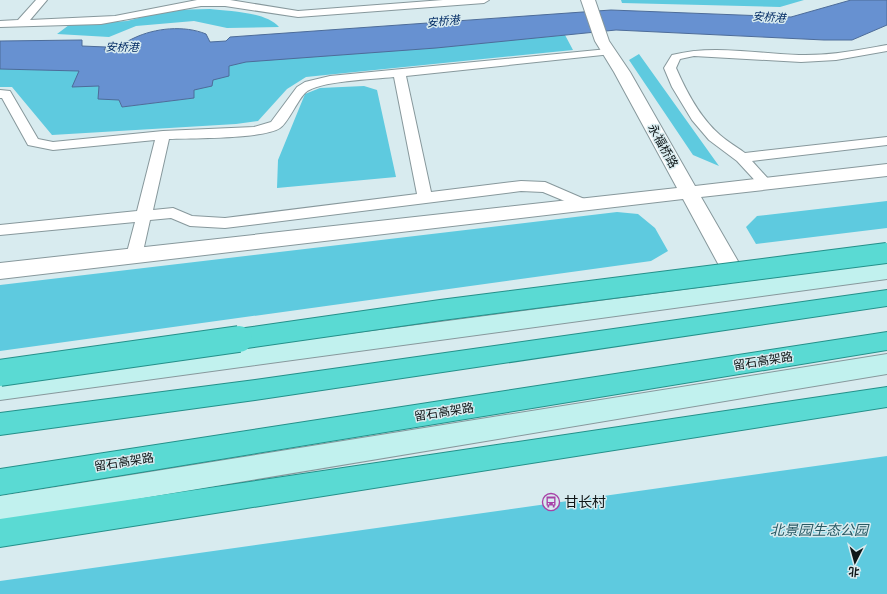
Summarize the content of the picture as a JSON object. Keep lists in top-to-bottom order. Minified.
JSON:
{"streets":{"highway":["留石高架路"],"street":["永福桥路"]},"water":["安桥港"],"parks":["北景园生态公园"],"places":{"bus stop":["甘长村"]},"north":"bottom"}
